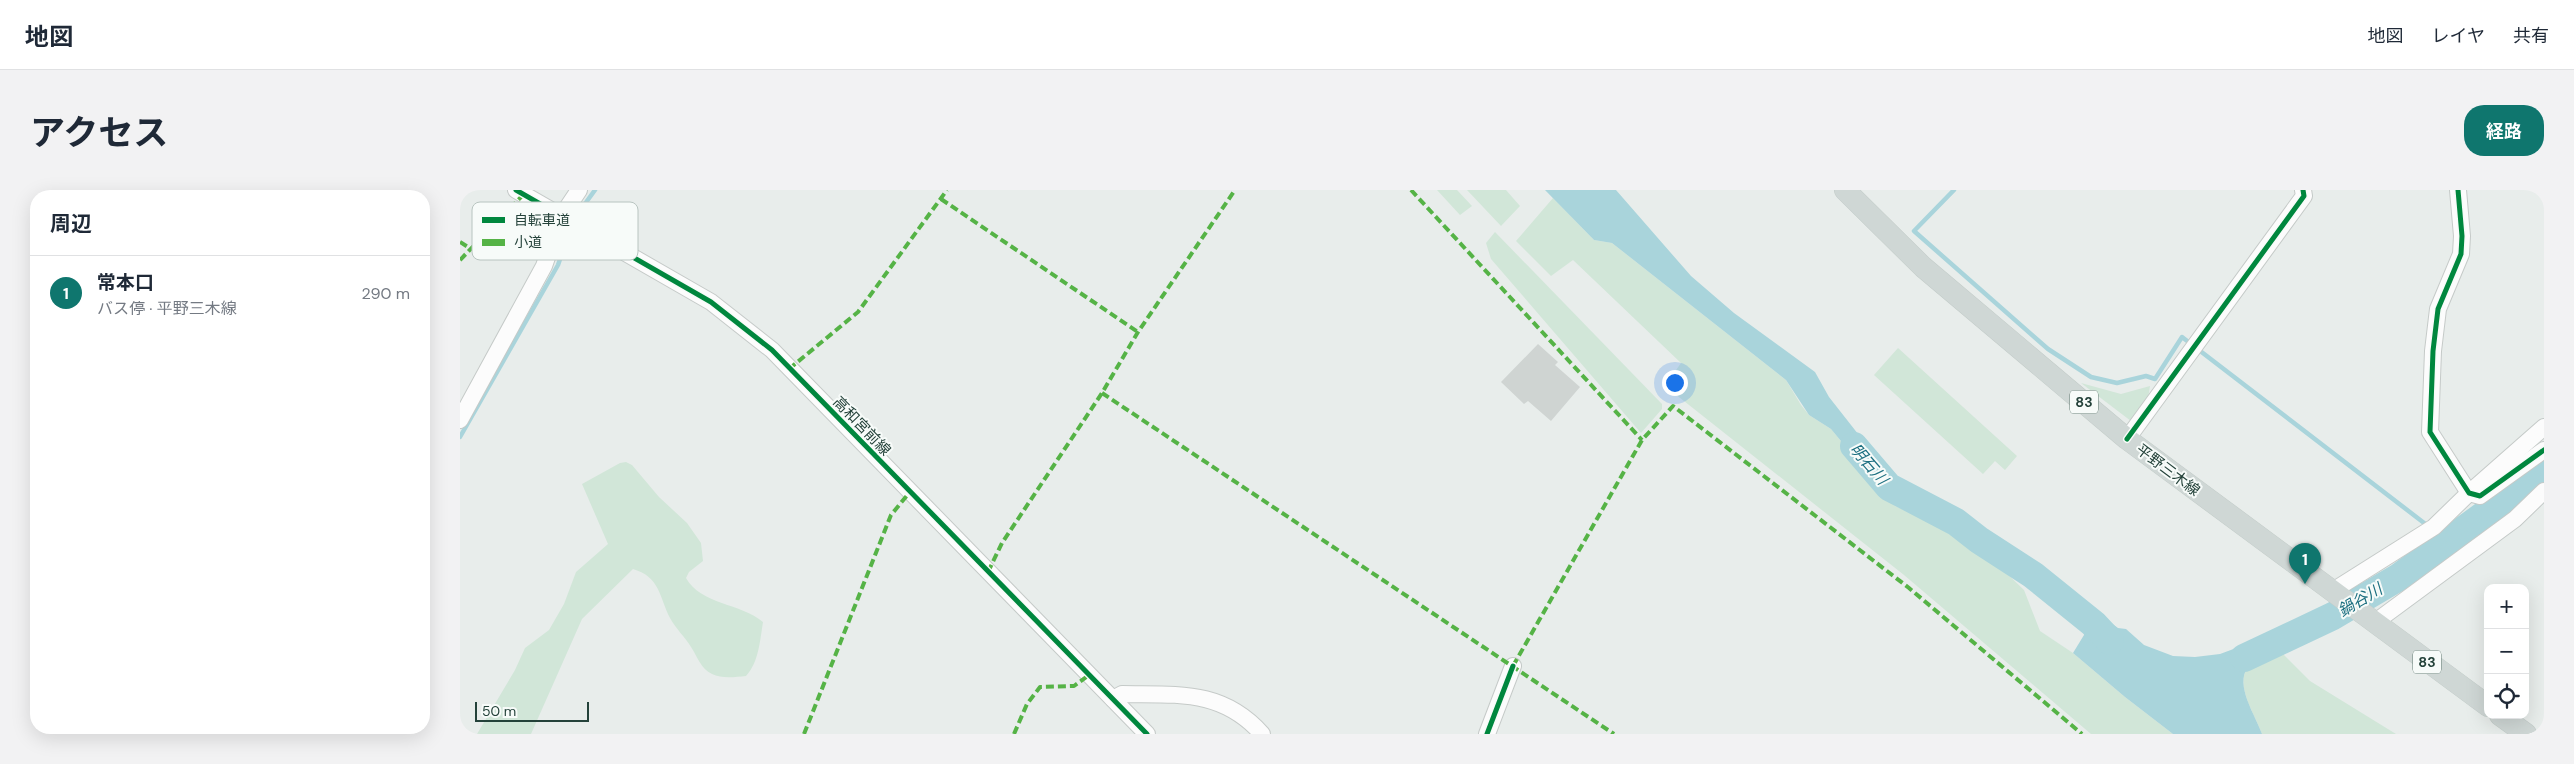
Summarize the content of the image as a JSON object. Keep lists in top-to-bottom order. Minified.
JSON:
{"streets":{"main road":["83","平野三木線"],"street":["高和宮前線"]},"water":["明石川","鍋谷川"],"legend":["自転車道","小道"],"scale_bar":"50 m","page":{"header":"地図","nav":["地図","レイヤ","共有"],"title":"アクセス","buttons":"経路","heading":"周辺","list":[{"mark":"1","name":"常本口","note":"バス停 · 平野三木線","value":"290 m"}],"pins":"1","map_buttons":["+","−"],"scale":"50 m"}}
